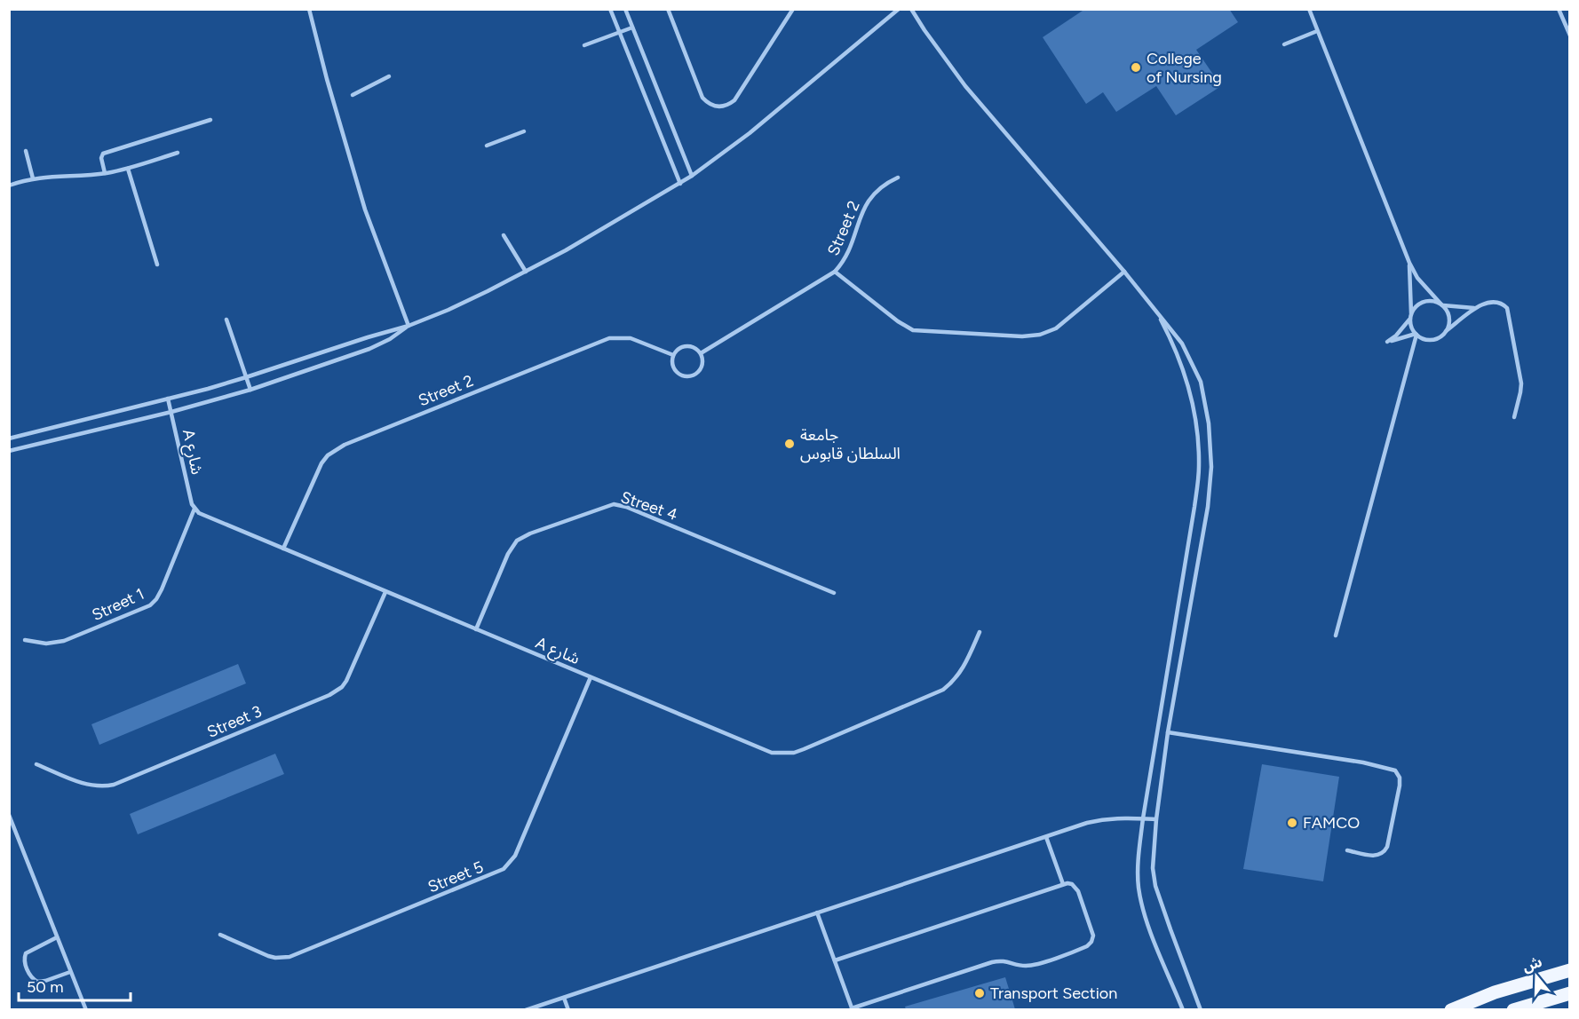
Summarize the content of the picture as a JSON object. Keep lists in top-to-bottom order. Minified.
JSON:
{"streets":{"lane":["Street 2","A شارع","Street 4","Street 1","Street 3","Street 5"]},"crossings":[["Street 2","A شارع"],["A شارع","Street 4"],["A شارع","Street 1"],["A شارع","Street 3"],["A شارع","Street 5"]],"places":["College of Nursing","جامعة السلطان قابوس","FAMCO","Transport Section"],"scale_bar":"50 m","north":"top"}
